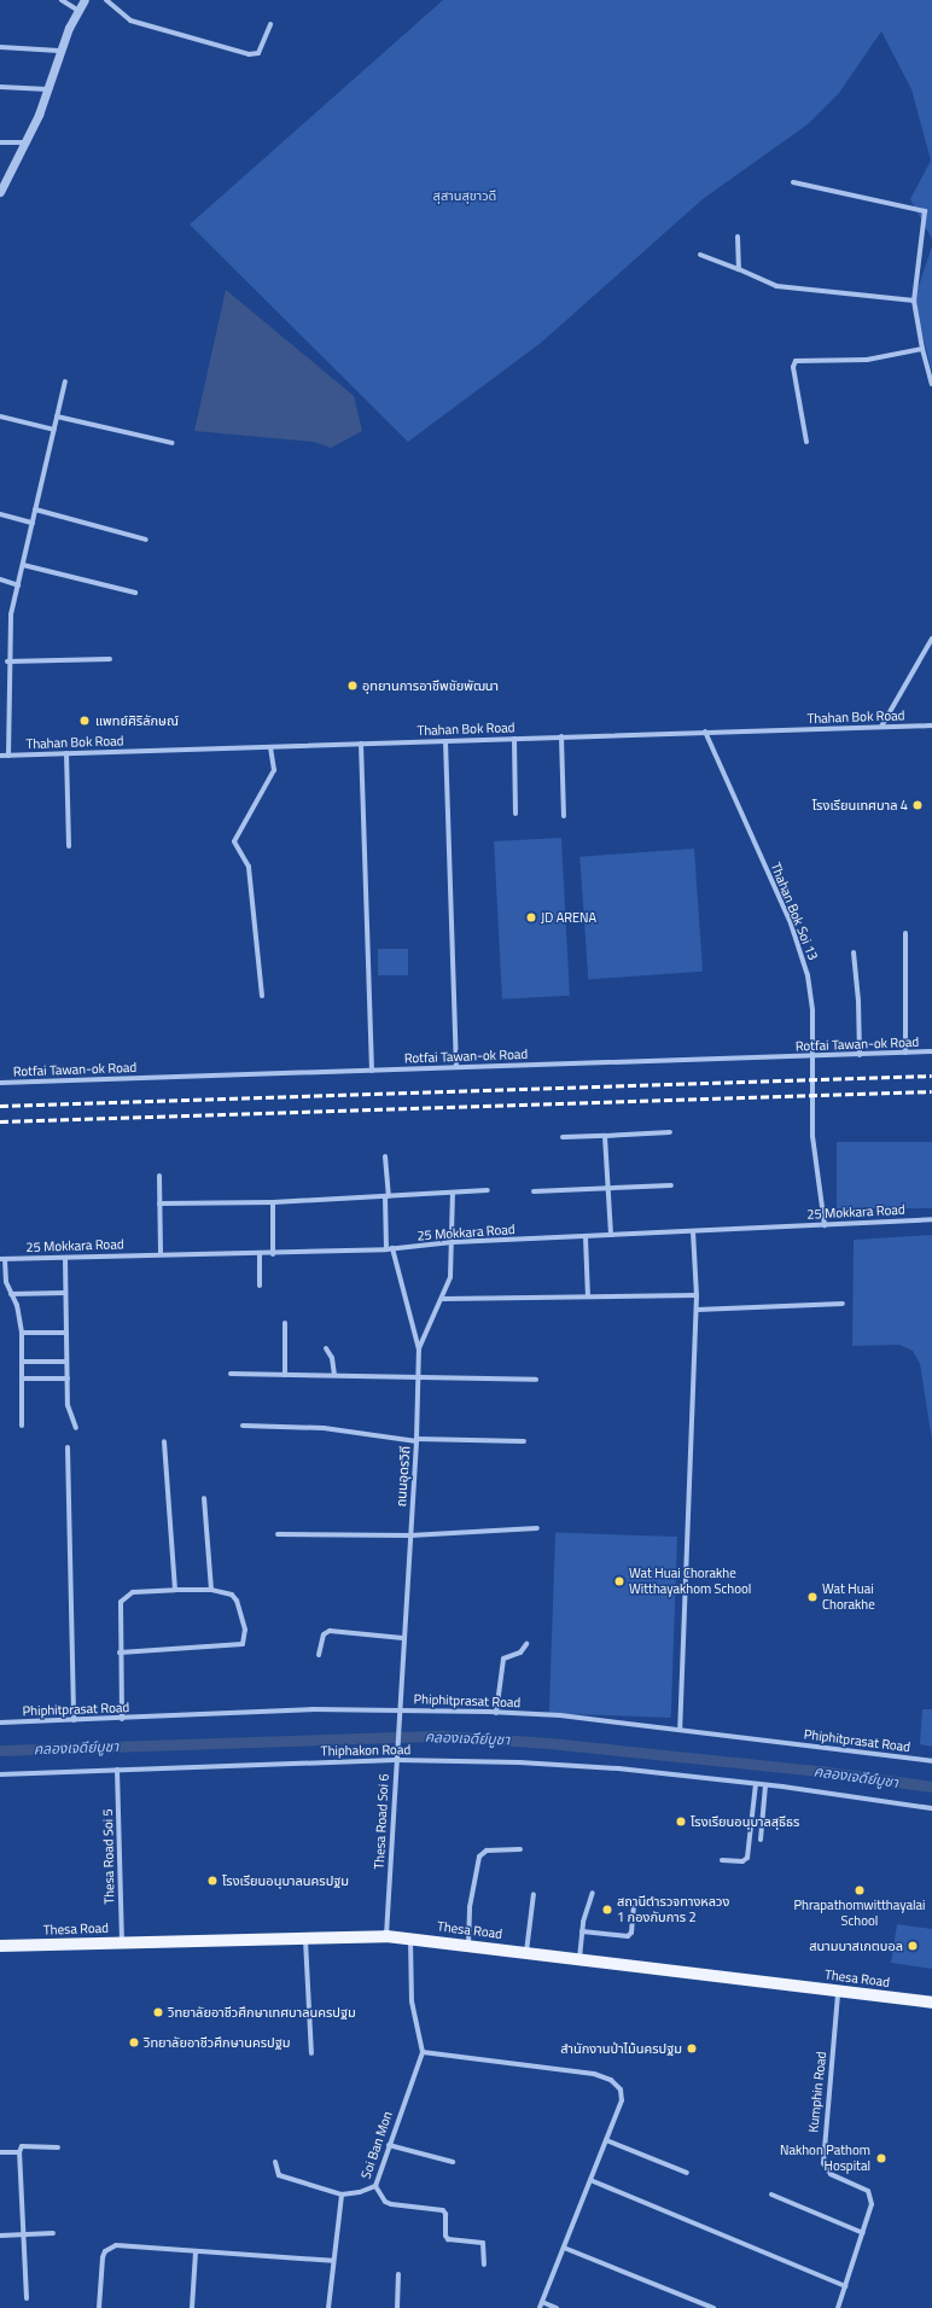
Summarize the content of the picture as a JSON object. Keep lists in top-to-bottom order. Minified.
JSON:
{"streets":{"main road":["Thesa Road"],"street":["Thahan Bok Road","Thahan Bok Soi 13","Rotfai Tawan-ok Road","25 Mokkara Road","ถนนอุดรวิถี","Phiphitprasat Road","Thiphakon Road","Thesa Road Soi 6","Thesa Road Soi 5","Kumphin Road","Soi Ban Mon"]},"crossings":[["Thahan Bok Road","Thahan Bok Soi 13"],["Thahan Bok Soi 13","Rotfai Tawan-ok Road"],["Thahan Bok Soi 13","25 Mokkara Road"],["25 Mokkara Road","ถนนอุดรวิถี"],["ถนนอุดรวิถี","Phiphitprasat Road"],["ถนนอุดรวิถี","Thesa Road Soi 6"],["Phiphitprasat Road","Thesa Road Soi 6"],["Thiphakon Road","Thesa Road Soi 6"],["Thiphakon Road","Thesa Road Soi 5"],["Thesa Road Soi 6","Thesa Road"],["Thesa Road Soi 5","Thesa Road"],["Thesa Road","Kumphin Road"]],"water":["คลองเจดีย์บูชา"],"parks":["สุสานสุขาวดี"],"places":["อุทยานการอาชีพชัยพัฒนา","แพทย์ศิริลักษณ์","โรงเรียนเทศบาล 4","JD ARENA","Wat Huai Chorakhe Witthayakhom School","Wat Huai Chorakhe","โรงเรียนอนุบาลสุธีธร","โรงเรียนอนุบาลนครปฐม","Phrapathomwitthayalai School","สถานีตำรวจทางหลวง 1 กองกับการ 2","สนามบาสเกตบอล","วิทยาลัยอาชีวศึกษาเทศบาลนครปฐม","วิทยาลัยอาชีวศึกษานครปฐม","สำนักงานป่าไม้นครปฐม","Nakhon Pathom Hospital"]}
